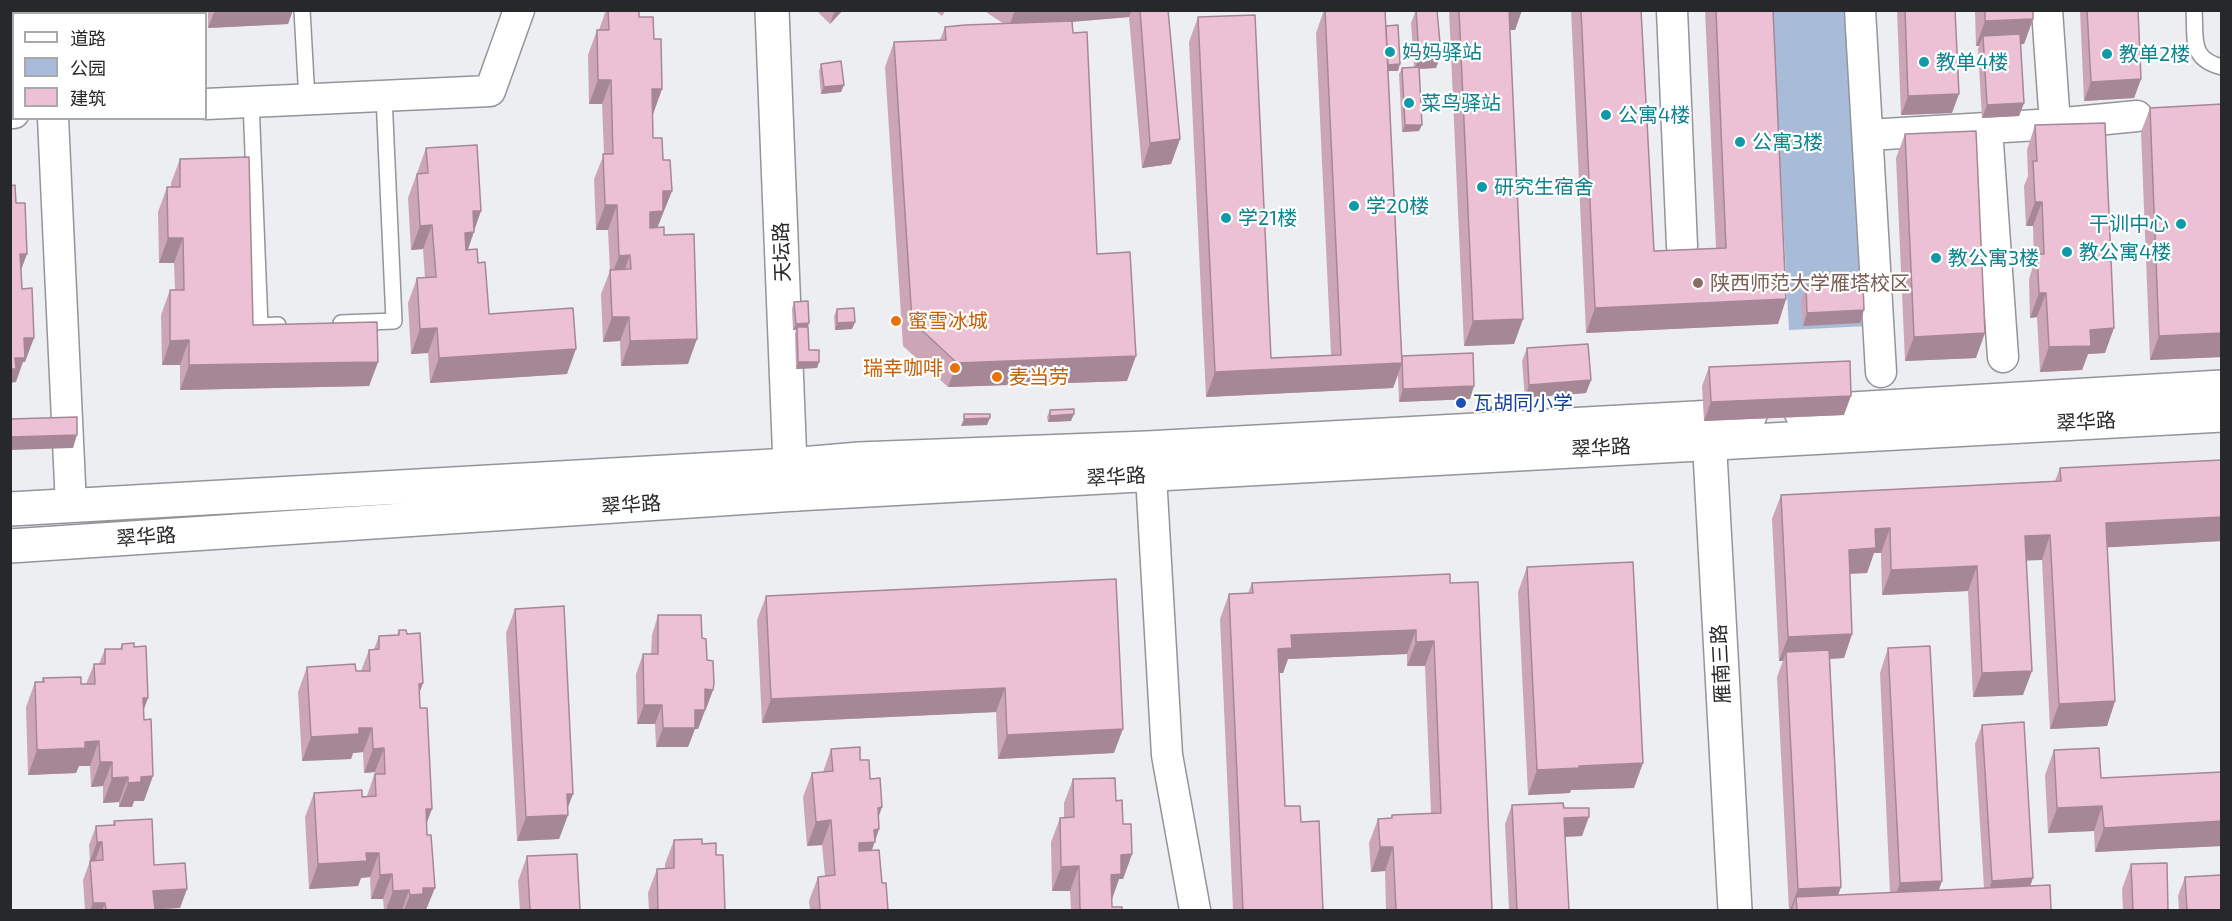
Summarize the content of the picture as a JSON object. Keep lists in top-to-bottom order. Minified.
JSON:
{"streets":{"main road":["天坛路","翠华路","雁南三路"]},"crossings":[["天坛路","翠华路"],["翠华路","雁南三路"]],"places":["妈妈驿站","教单2楼","教单4楼","菜鸟驿站","公寓4楼","公寓3楼","研究生宿舍","学20楼","学21楼","干训中心","教公寓4楼","教公寓3楼","陕西师范大学雁塔校区","蜜雪冰城","瑞幸咖啡","麦当劳","瓦胡同小学"],"legend":["道路","公园","建筑"]}
